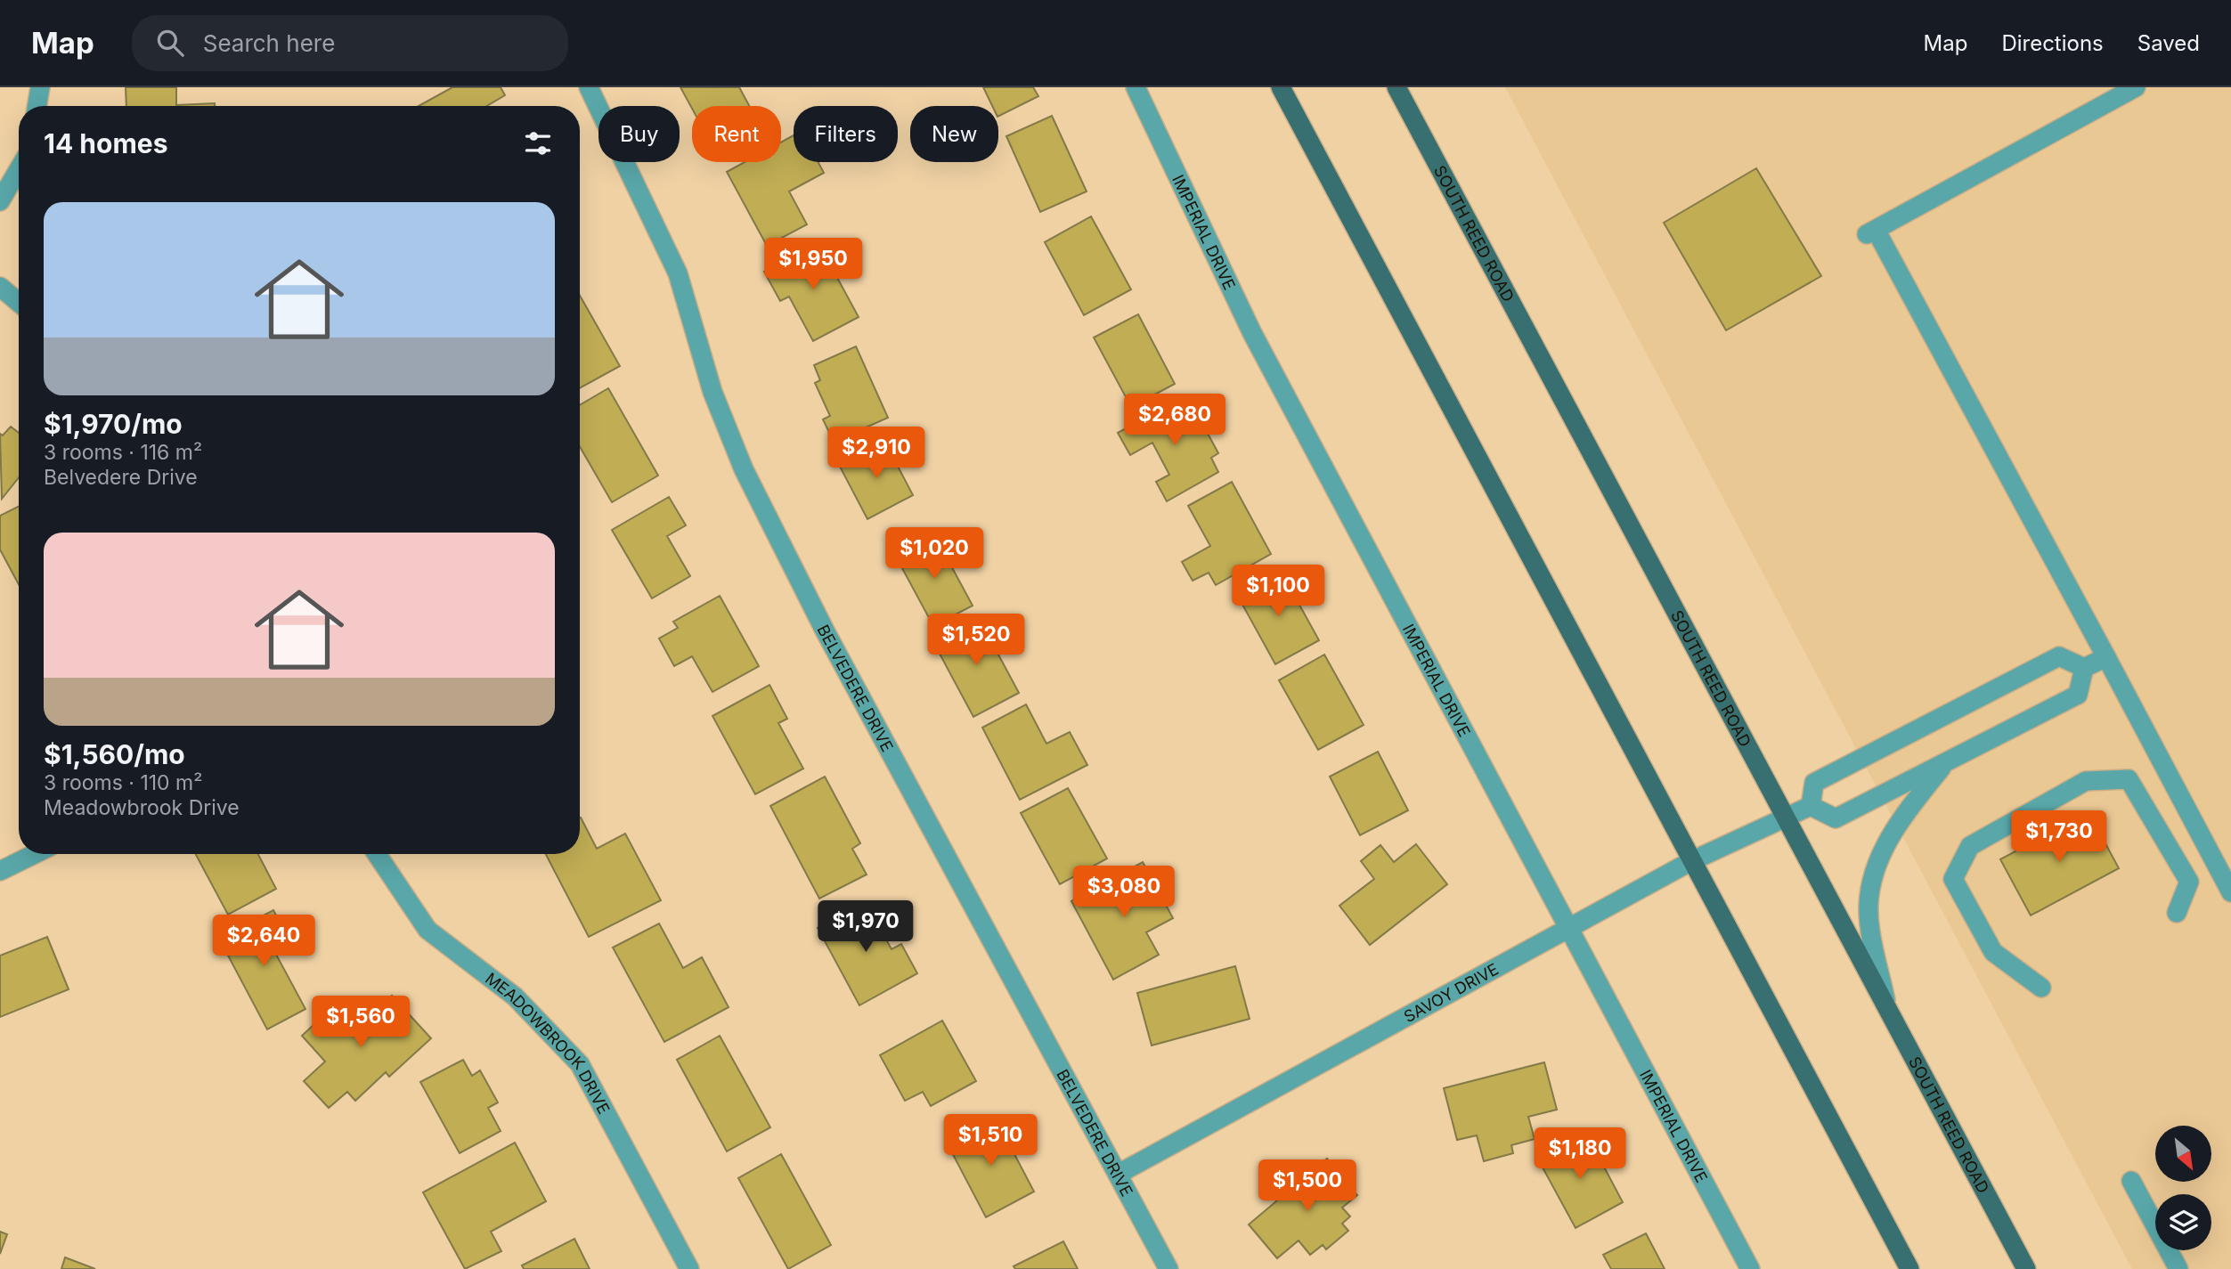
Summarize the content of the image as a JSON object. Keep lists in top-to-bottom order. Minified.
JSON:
{"streets":{"main road":["SOUTH REED ROAD"],"street":["IMPERIAL DRIVE","BELVEDERE DRIVE","SAVOY DRIVE","MEADOWBROOK DRIVE"]},"crossings":[["SOUTH REED ROAD","SAVOY DRIVE"],["IMPERIAL DRIVE","SAVOY DRIVE"],["BELVEDERE DRIVE","SAVOY DRIVE"]],"north":"bottom right","page":{"header":"Map","search":"Search here","nav":["Map","Directions","Saved"],"chip":["Buy","Rent","Filters","New"],"heading":"14 homes","list":[{"name":"$1,970/mo","note":"3 rooms · 116 m² · Belvedere Drive"},{"name":"$1,560/mo","note":"3 rooms · 110 m² · Meadowbrook Drive"}],"price":["$1,950","$2,680","$2,910","$1,020","$1,100","$1,520","$1,730","$3,080","$1,970","$2,640","$1,560","$1,510","$1,180","$1,500"]}}
